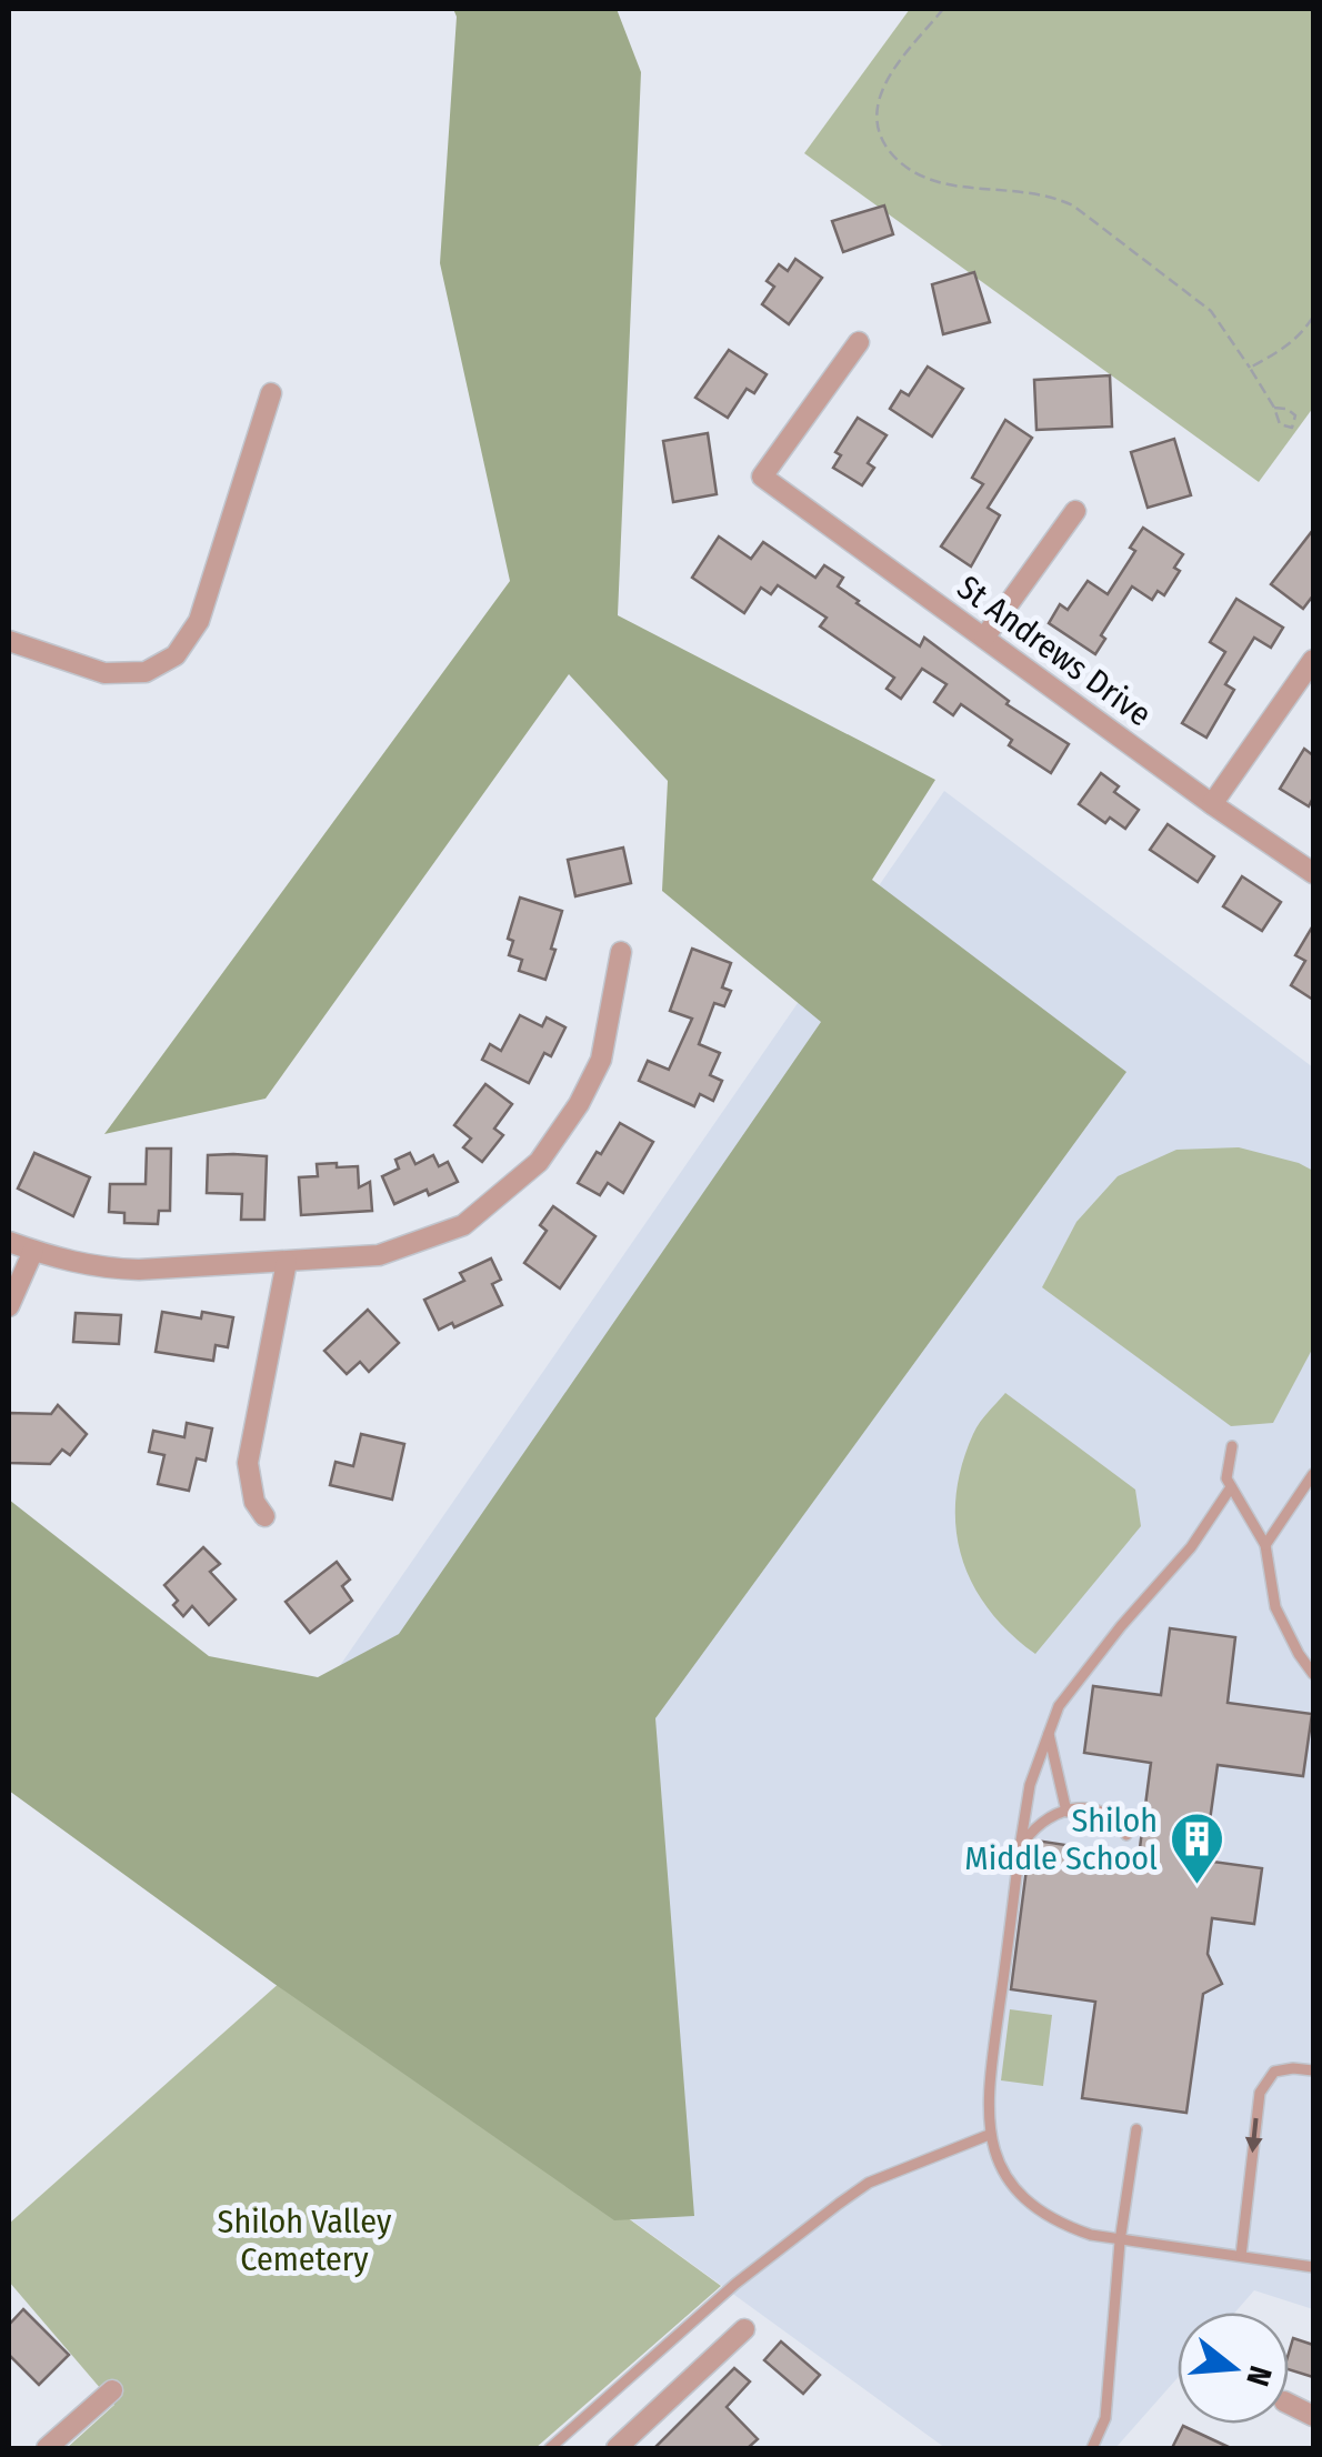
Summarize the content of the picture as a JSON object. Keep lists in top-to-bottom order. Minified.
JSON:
{"streets":{"street":["St Andrews Drive"]},"parks":["Shiloh Valley Cemetery"],"places":{"building":["Shiloh Middle School"]},"north":"right"}
